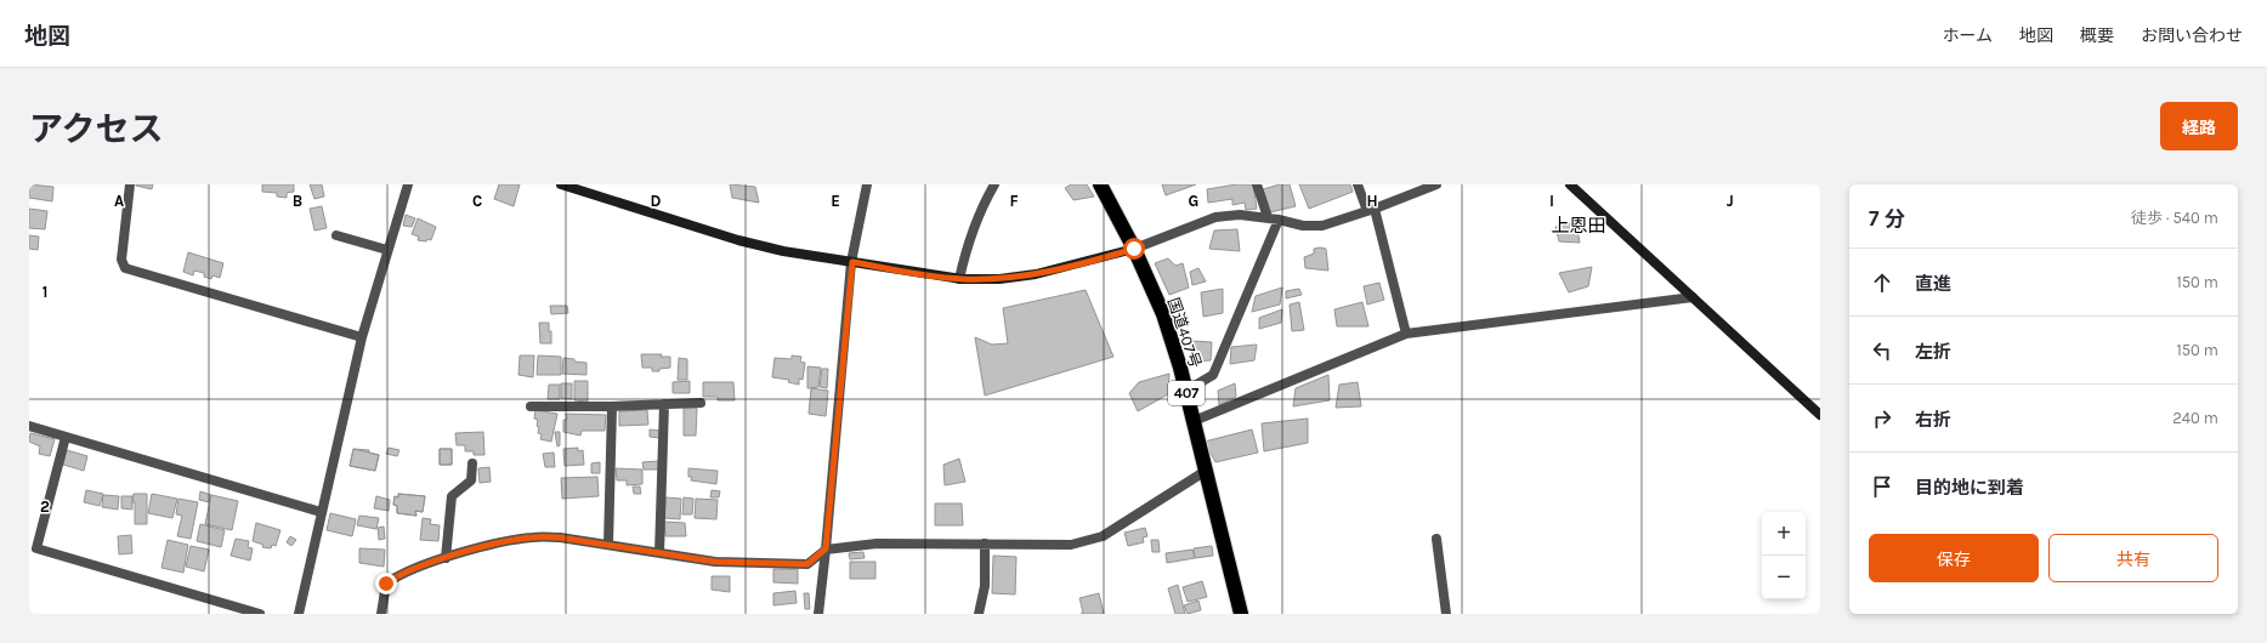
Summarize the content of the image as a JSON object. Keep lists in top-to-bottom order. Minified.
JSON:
{"streets":{"highway":["国道407号","407"]},"districts":["上恩田"],"page":{"header":"地図","nav":["ホーム","地図","概要","お問い合わせ"],"title":"アクセス","buttons":["経路",["保存","共有"]],"heading":["7 分","徒歩 · 540 m"],"list":[["直進","150 m"],["左折","150 m"],["右折","240 m"],"目的地に到着"],"map_buttons":["+","−"]},"grid":{"columns":["A","B","C","D","E","F","G","H","I","J"],"rows":["1","2"]}}
